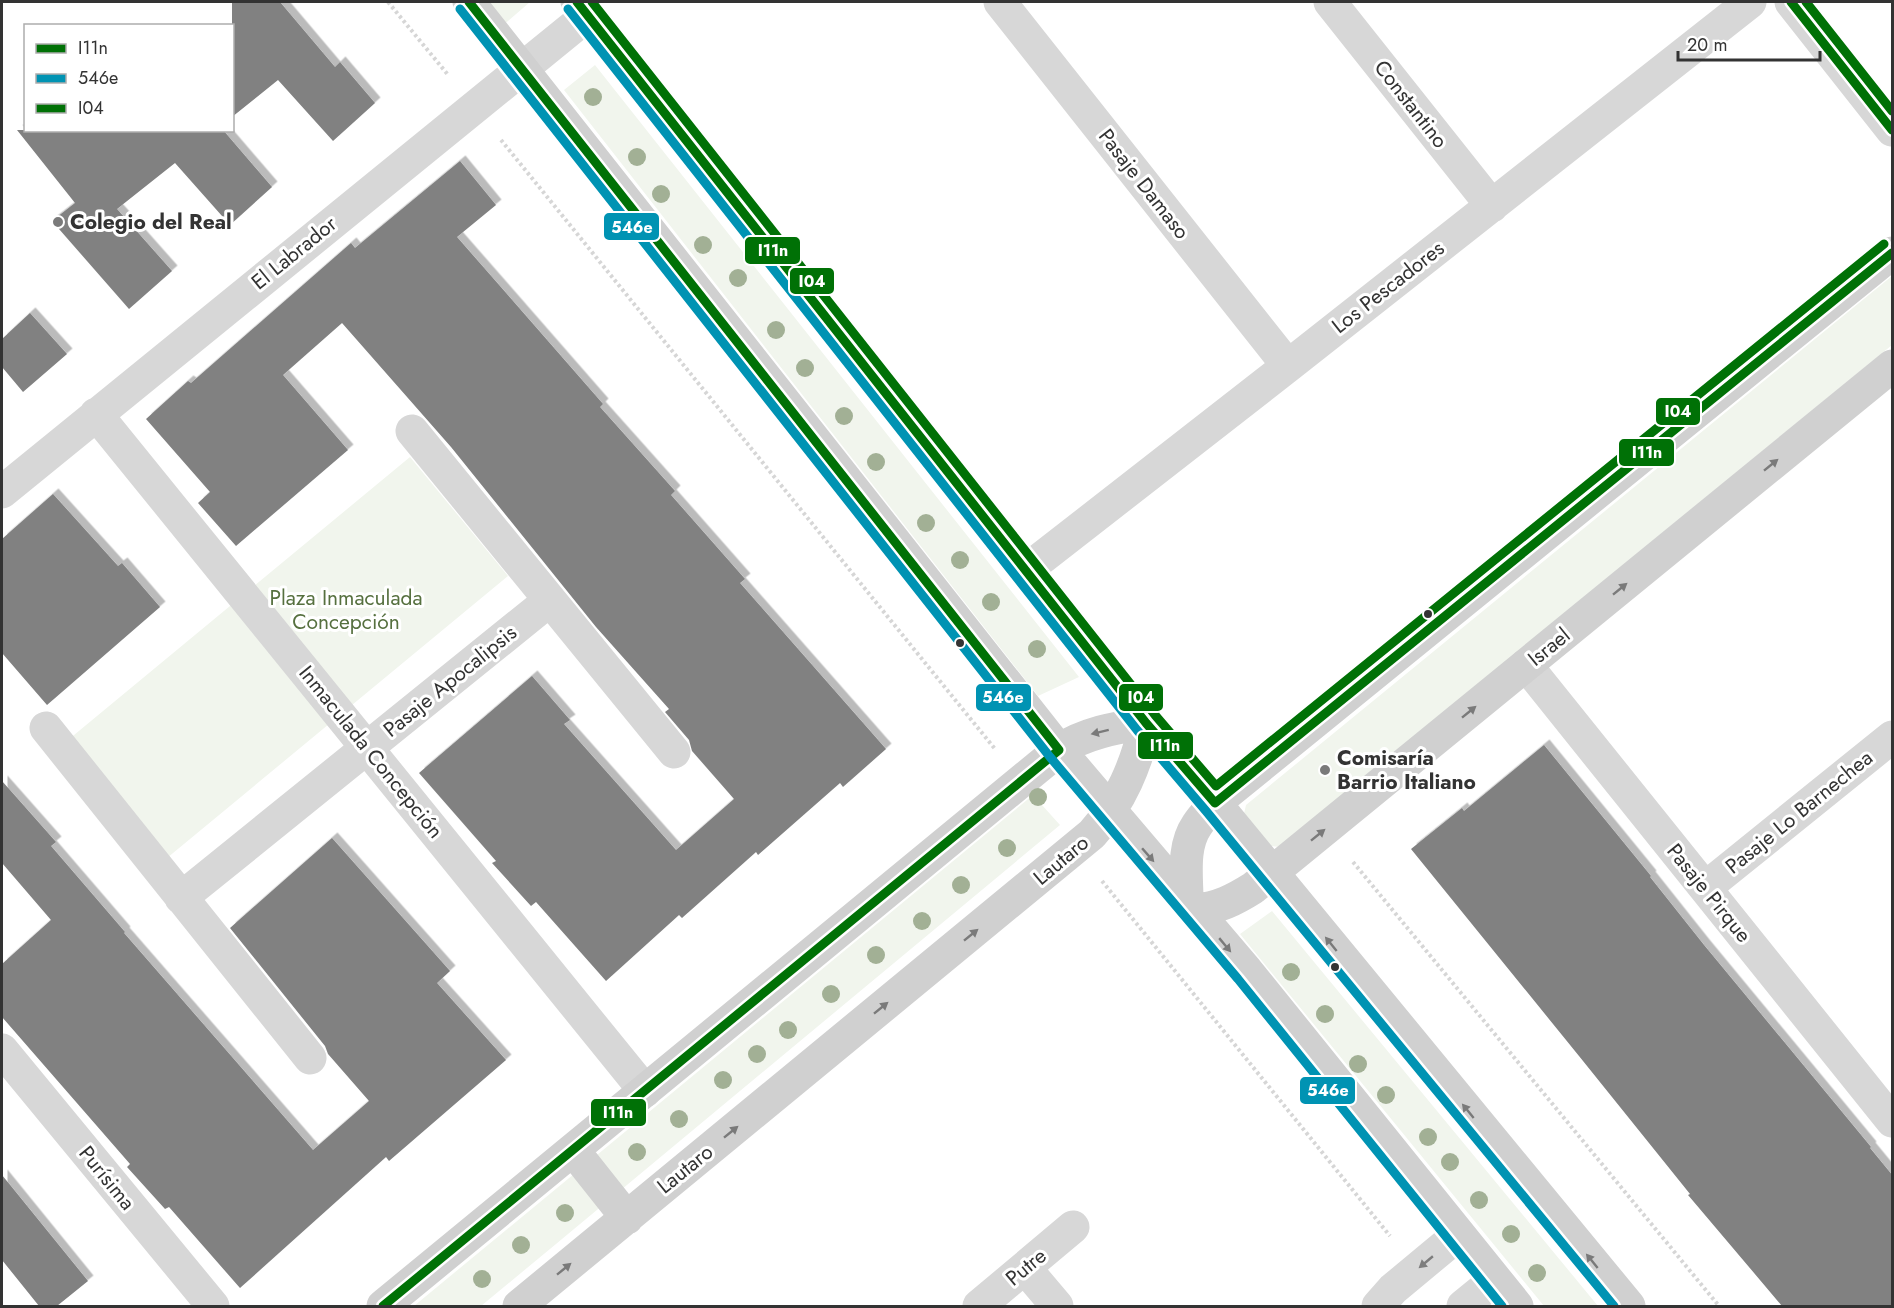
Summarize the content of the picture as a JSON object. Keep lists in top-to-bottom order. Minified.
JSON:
{"streets":{"street":["Constantino","Pasaje Damaso","El Labrador","Los Pescadores","Israel","Pasaje Apocalipsis","Inmaculada Concepción","Pasaje Lo Barnechea","Lautaro","Pasaje Pirque","Purísima","Putre"]},"crossings":[["Constantino","Los Pescadores"],["Pasaje Damaso","Los Pescadores"],["El Labrador","Inmaculada Concepción"],["Israel","Pasaje Pirque"],["Pasaje Apocalipsis","Inmaculada Concepción"],["Pasaje Lo Barnechea","Pasaje Pirque"]],"parks":["Plaza Inmaculada Concepción"],"places":["Colegio del Real","Comisaría Barrio Italiano"],"lines":["transit line I11n","transit line I04","transit line 546e"],"legend":["I11n","546e","I04"],"scale_bar":"20 m"}
